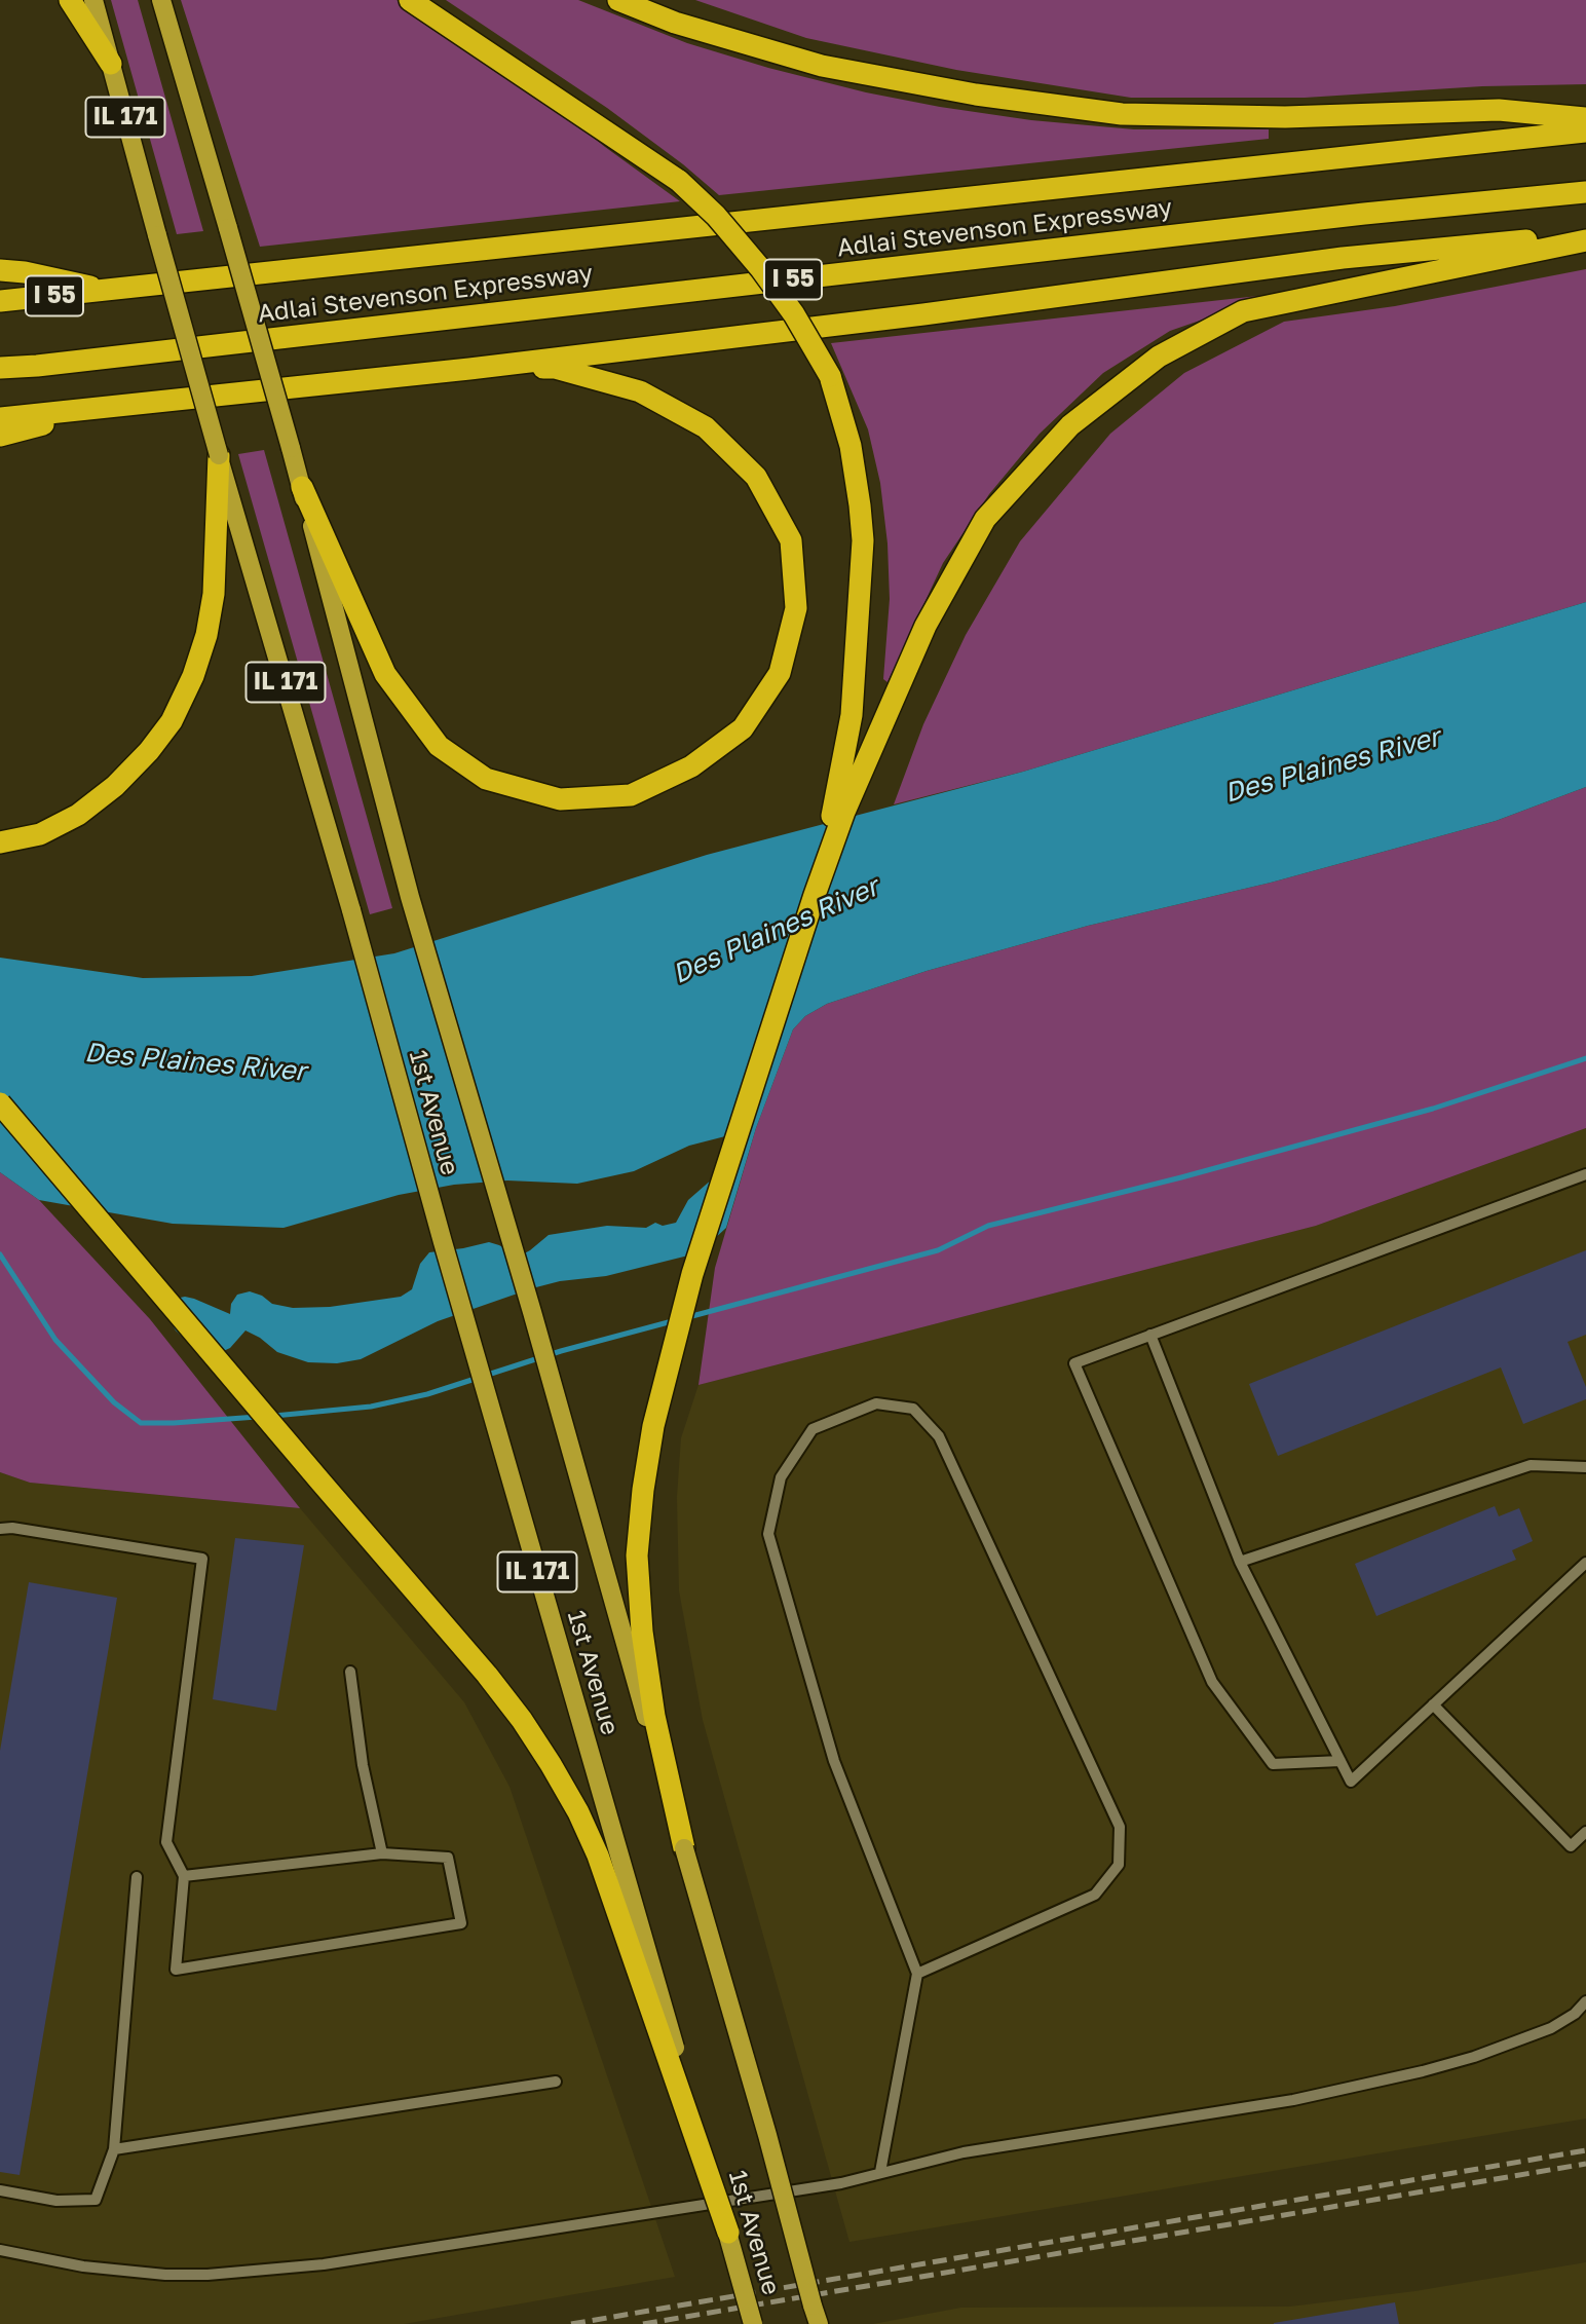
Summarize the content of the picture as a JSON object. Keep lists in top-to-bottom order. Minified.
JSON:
{"streets":{"highway":["Adlai Stevenson Expressway","I 55"],"main road":["IL 171","1st Avenue"]},"crossings":[["IL 171","1st Avenue"]],"water":["Des Plaines River"]}
